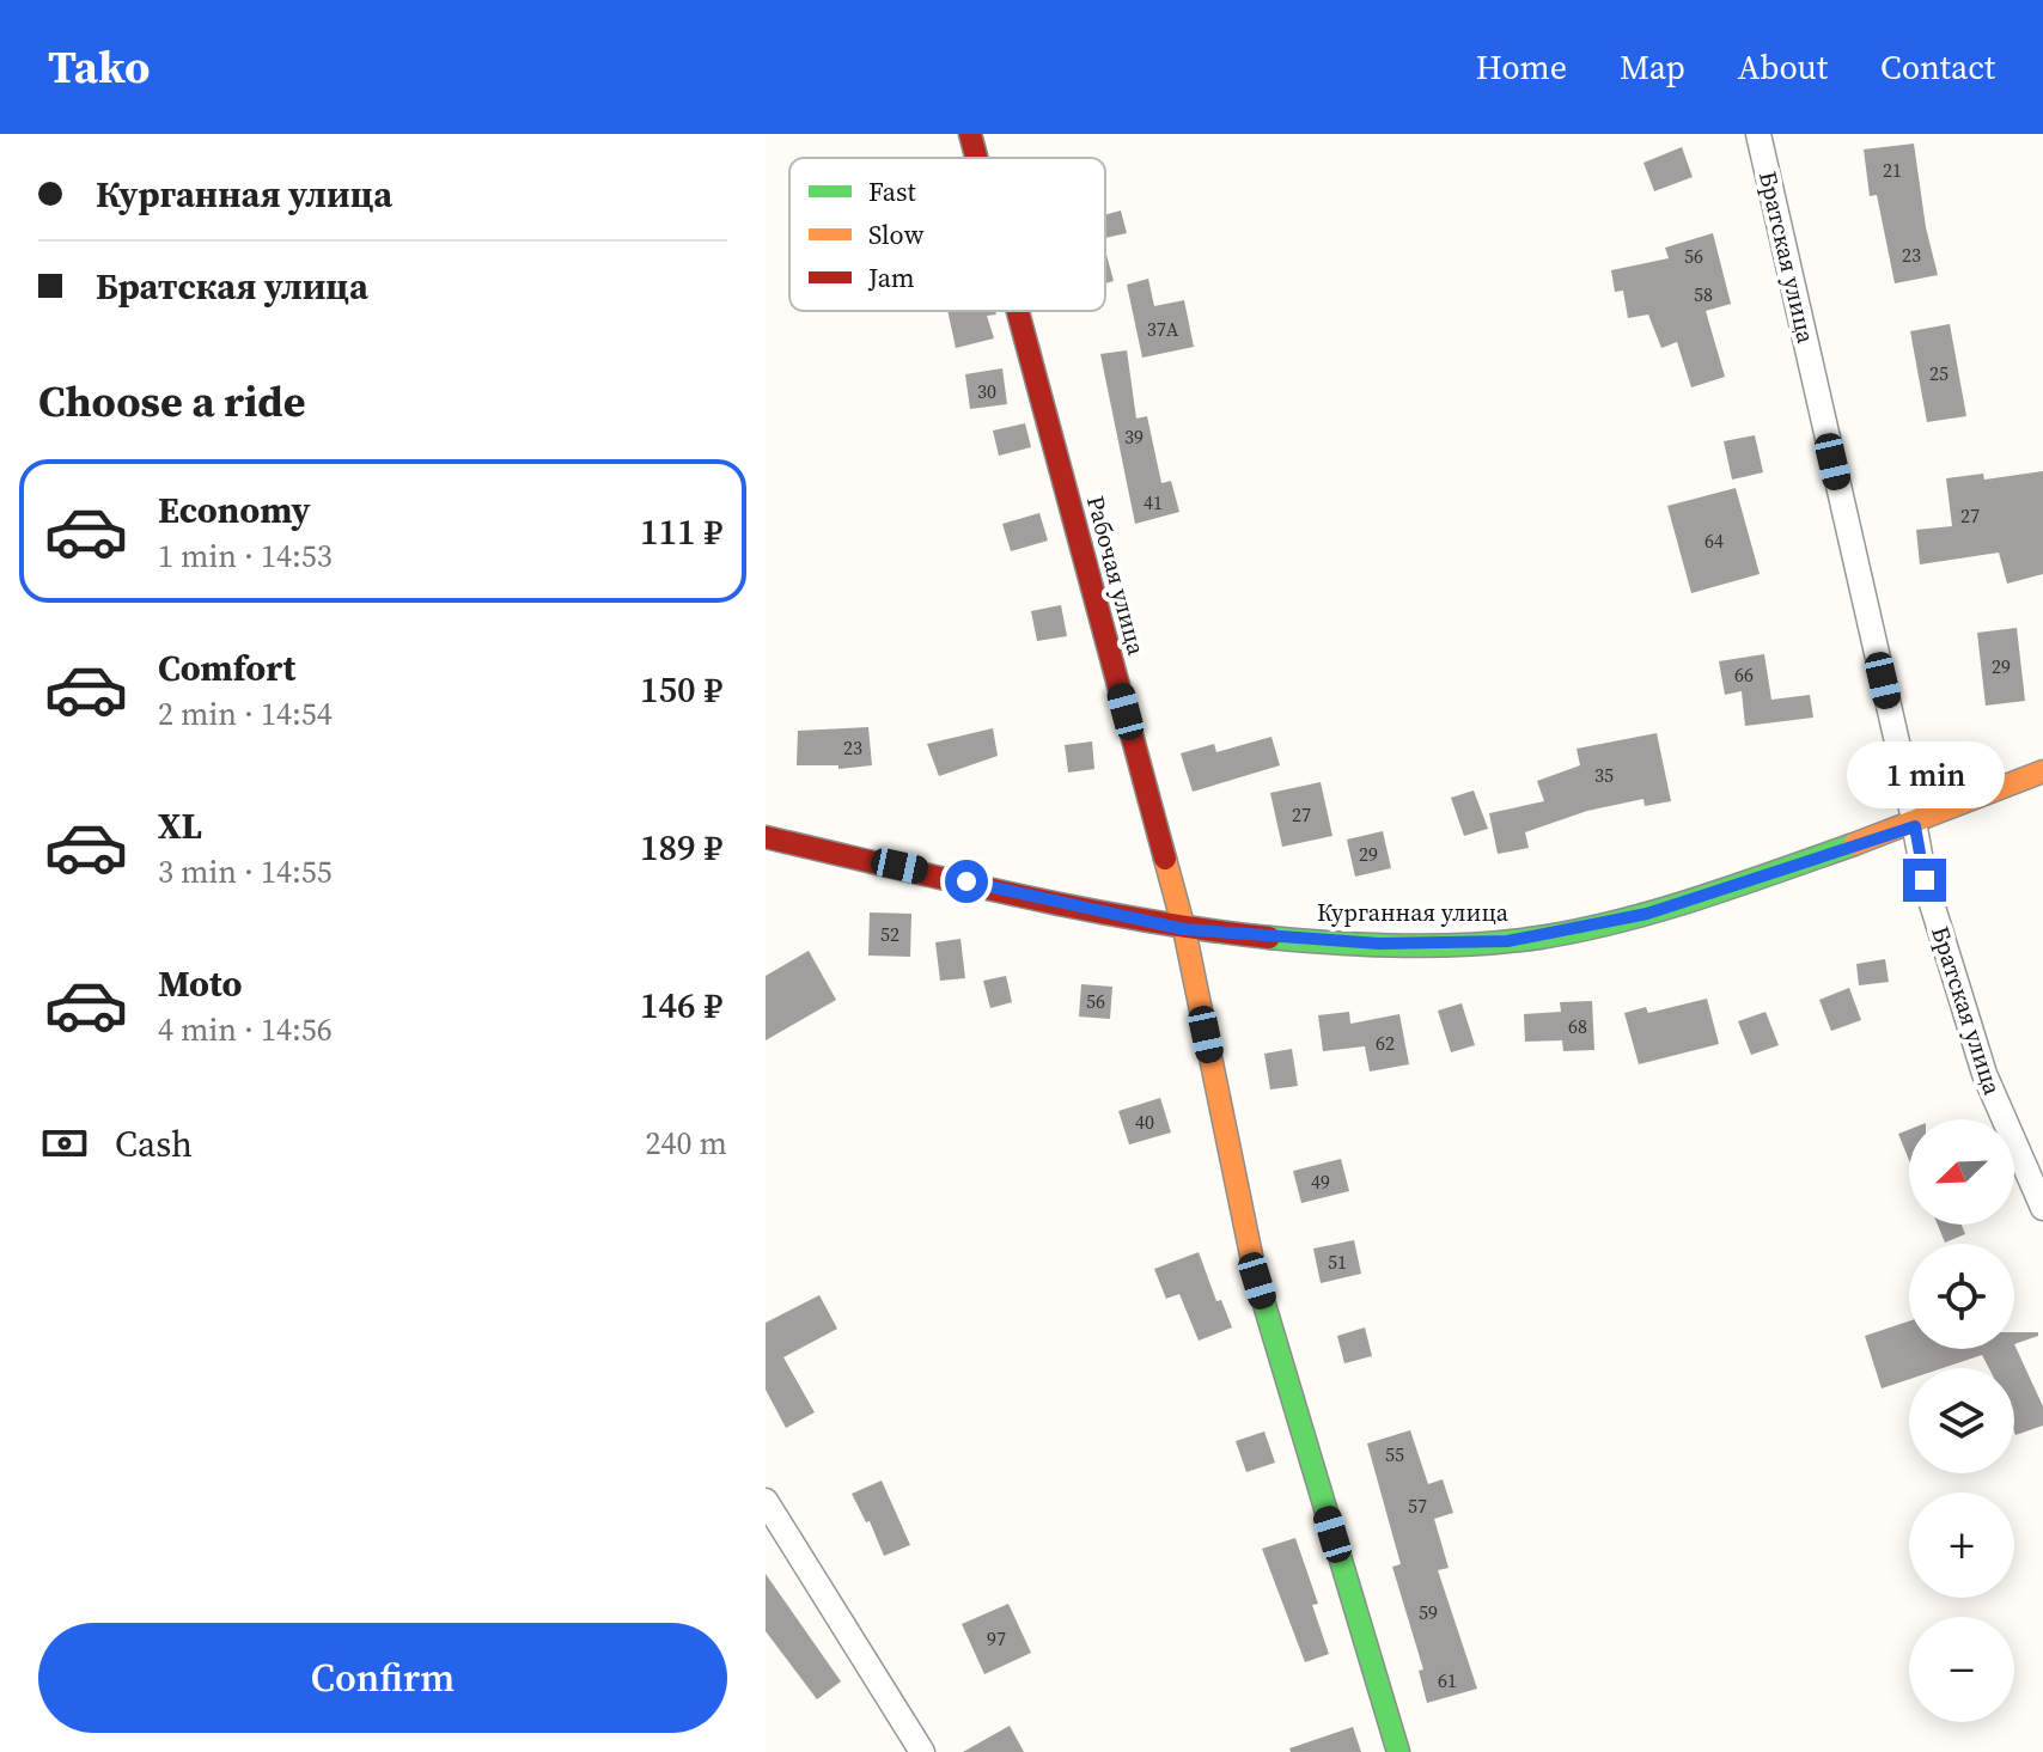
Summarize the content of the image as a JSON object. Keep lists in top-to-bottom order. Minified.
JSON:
{"streets":{"street":["Братская улица","Рабочая улица","Курганная улица"]},"crossings":[["Братская улица","Курганная улица"],["Рабочая улица","Курганная улица"]],"house_numbers":["21","23","56","58","37А","25","30","39","41","27","64","29","66","23","35","27","29","52","56","68","62","40","49","51","55","57","59","97","61"],"legend":["Fast","Slow","Jam"],"north":"bottom left","page":{"header":"Tako","nav":["Home","Map","About","Contact"],"banner":["Курганная улица","Братская улица"],"heading":"Choose a ride","list":[{"name":"Economy","note":"1 min · 14:53","value":"111 ₽"},{"name":"Comfort","note":"2 min · 14:54","value":"150 ₽"},{"name":"XL","note":"3 min · 14:55","value":"189 ₽"},{"name":"Moto","note":"4 min · 14:56","value":"146 ₽"}],"bubble":"1 min","pay":["Cash","240 m"],"map_buttons":["+","−"],"buttons":"Confirm"}}
